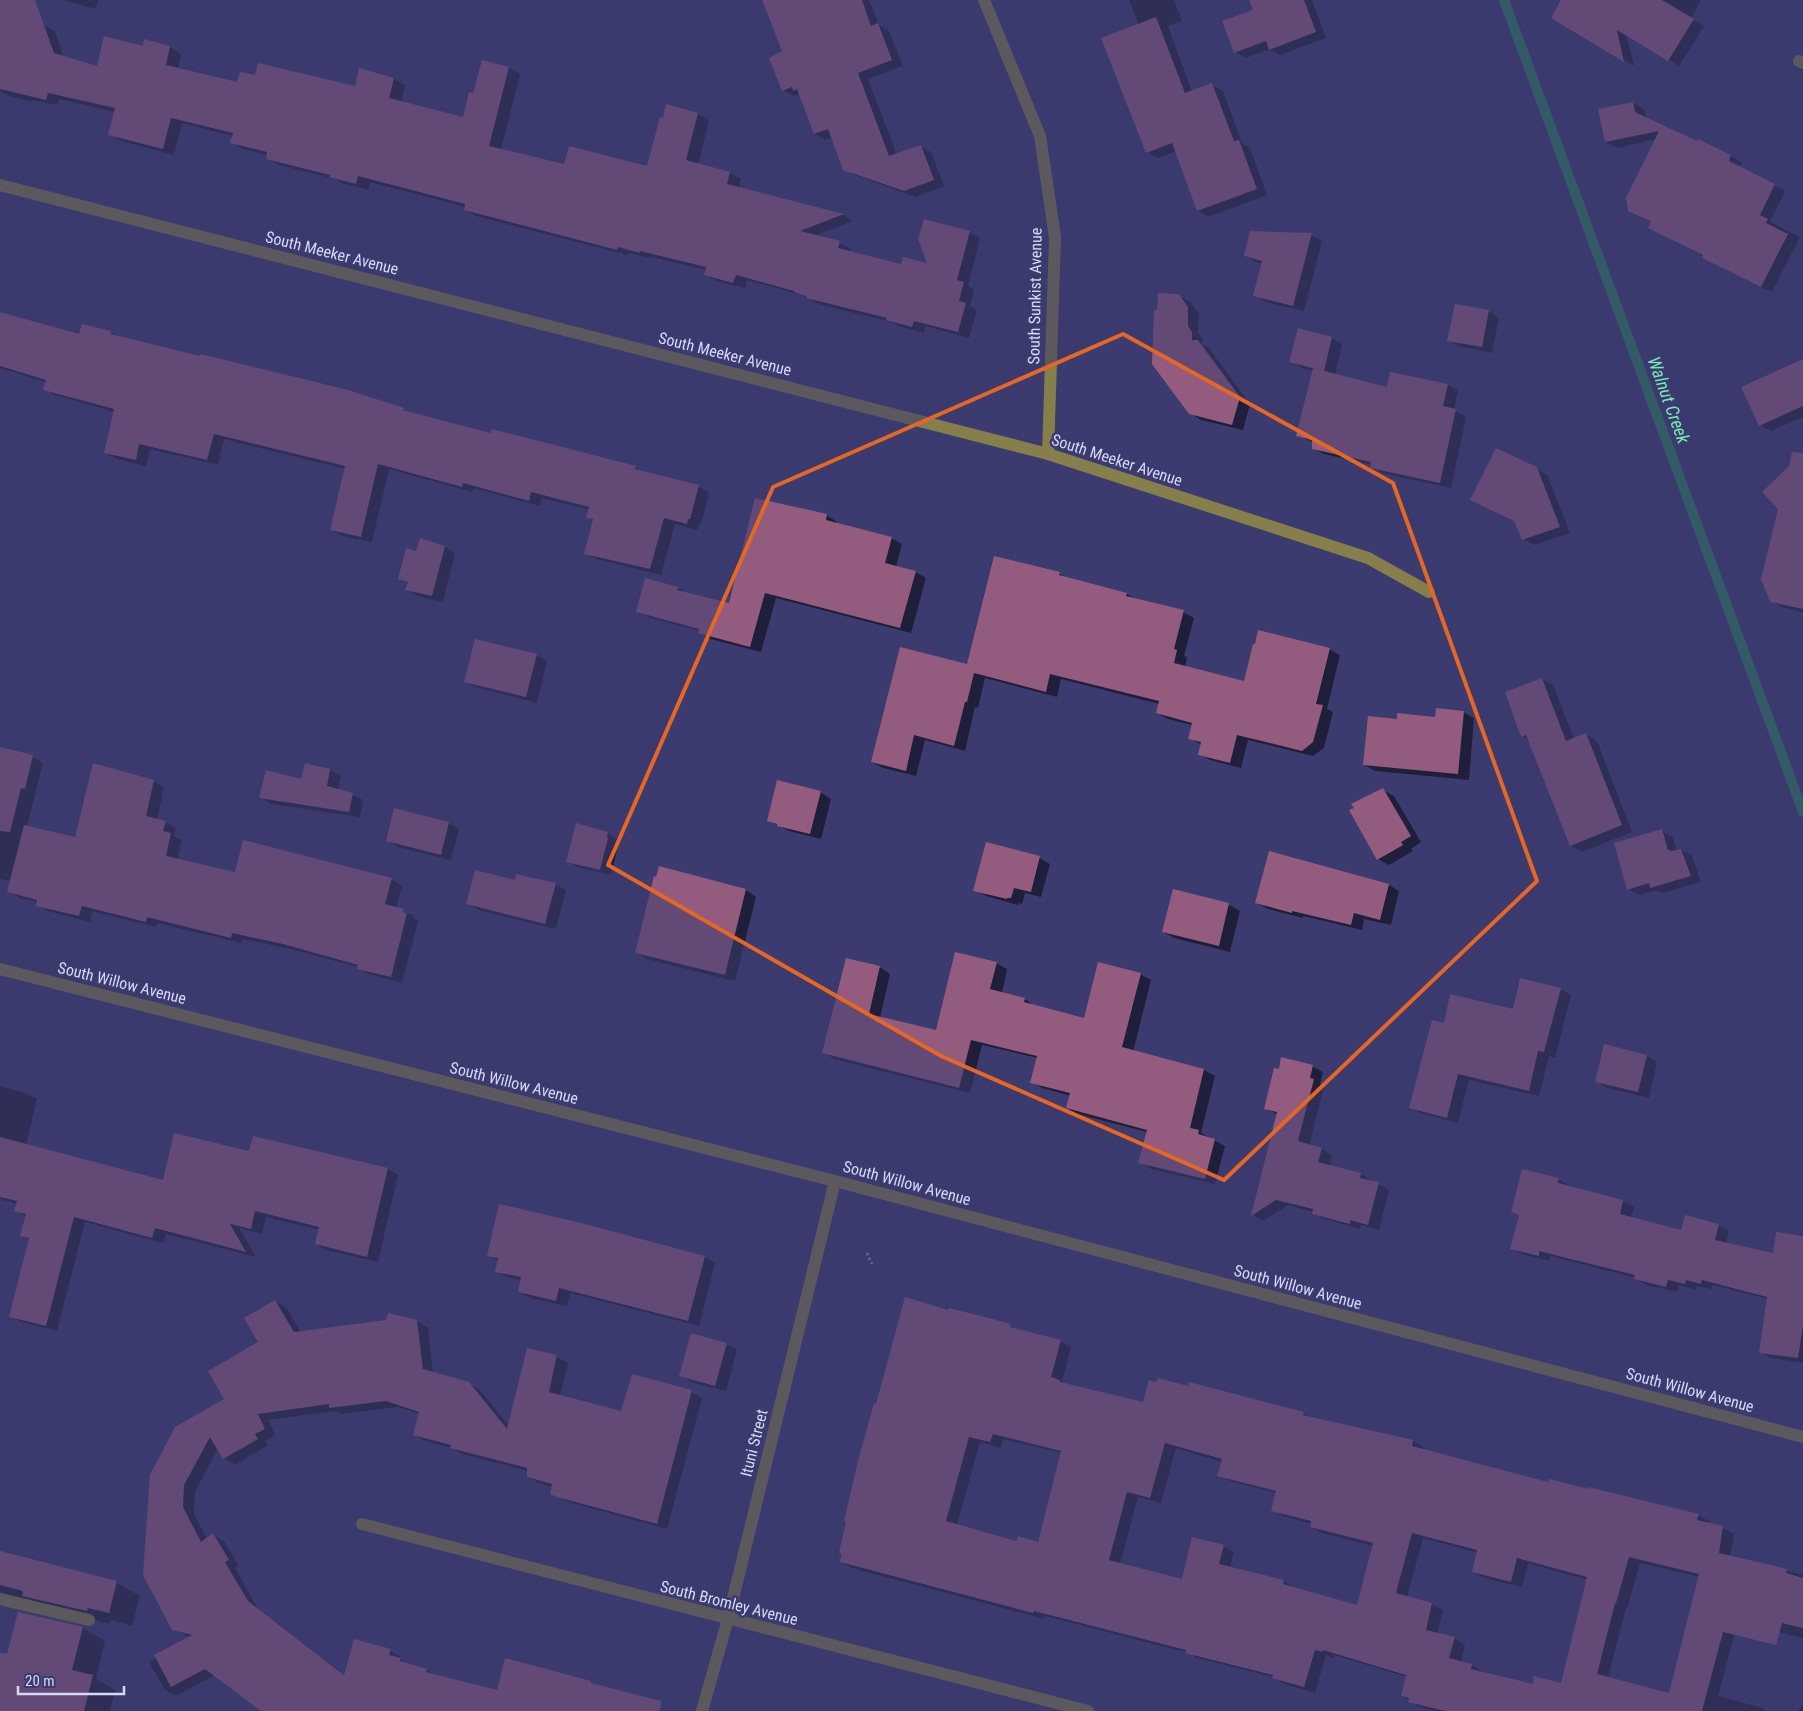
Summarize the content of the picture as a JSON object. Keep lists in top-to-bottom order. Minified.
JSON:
{"streets":{"street":["South Meeker Avenue","South Sunkist Avenue","South Willow Avenue","Ituni Street","South Bromley Avenue"]},"crossings":[["South Meeker Avenue","South Sunkist Avenue"],["South Willow Avenue","Ituni Street"],["Ituni Street","South Bromley Avenue"]],"water":["Walnut Creek"],"scale_bar":"20 m"}
